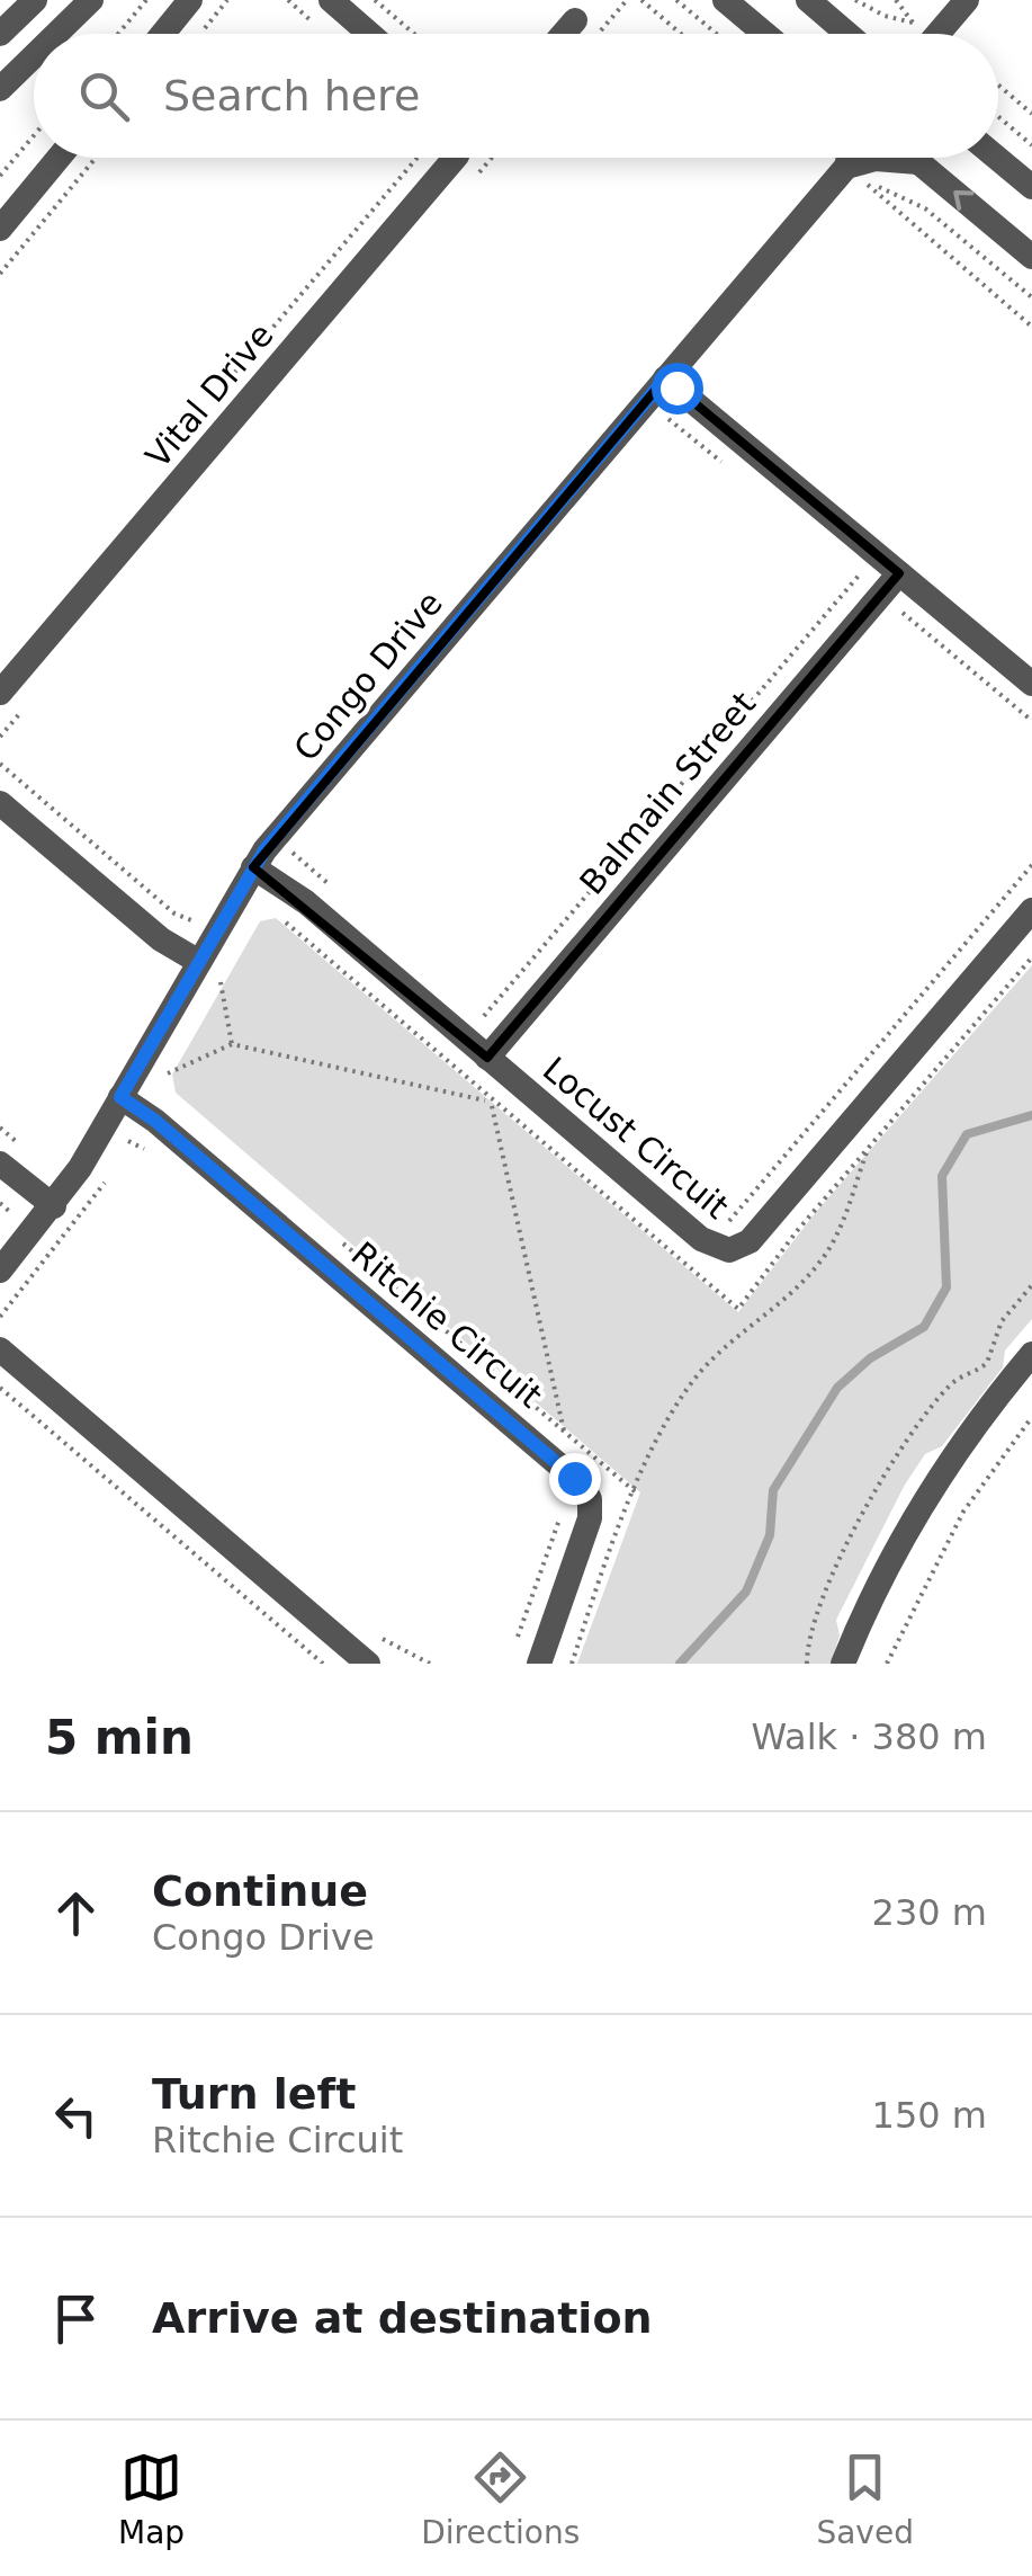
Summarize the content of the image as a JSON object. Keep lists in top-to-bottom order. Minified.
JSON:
{"streets":{"street":["Vital Drive","Congo Drive","Balmain Street","Locust Circuit","Ritchie Circuit"]},"crossings":[["Congo Drive","Locust Circuit"],["Congo Drive","Ritchie Circuit"],["Balmain Street","Locust Circuit"]],"page":{"search":"Search here","heading":["5 min","Walk · 380 m"],"list":[["Continue","Congo Drive","230 m"],["Turn left","Ritchie Circuit","150 m"],"Arrive at destination"],"nav":["Map","Directions","Saved"]}}
